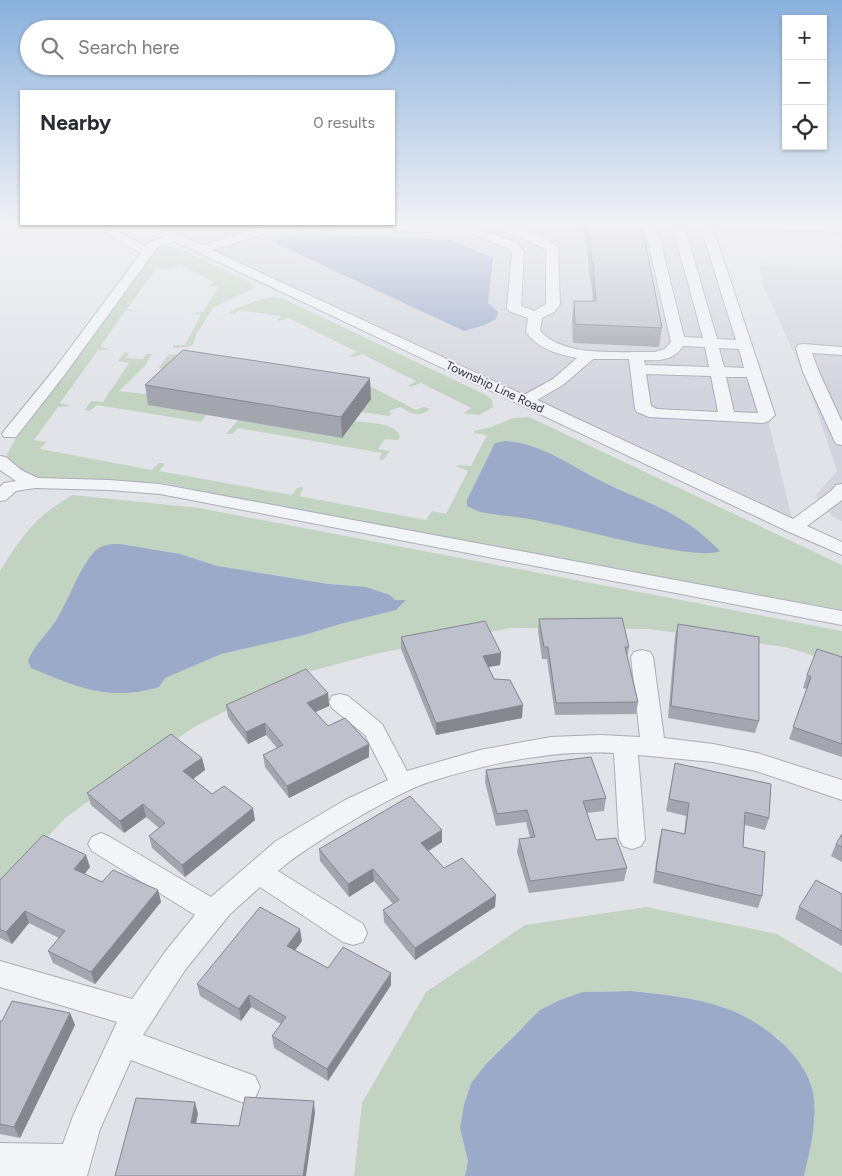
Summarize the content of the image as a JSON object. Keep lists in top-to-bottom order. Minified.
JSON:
{"streets":{"street":["Township Line Road"]},"page":{"map_buttons":["+","−"],"search":"Search here","heading":["Nearby","0 results"]}}
